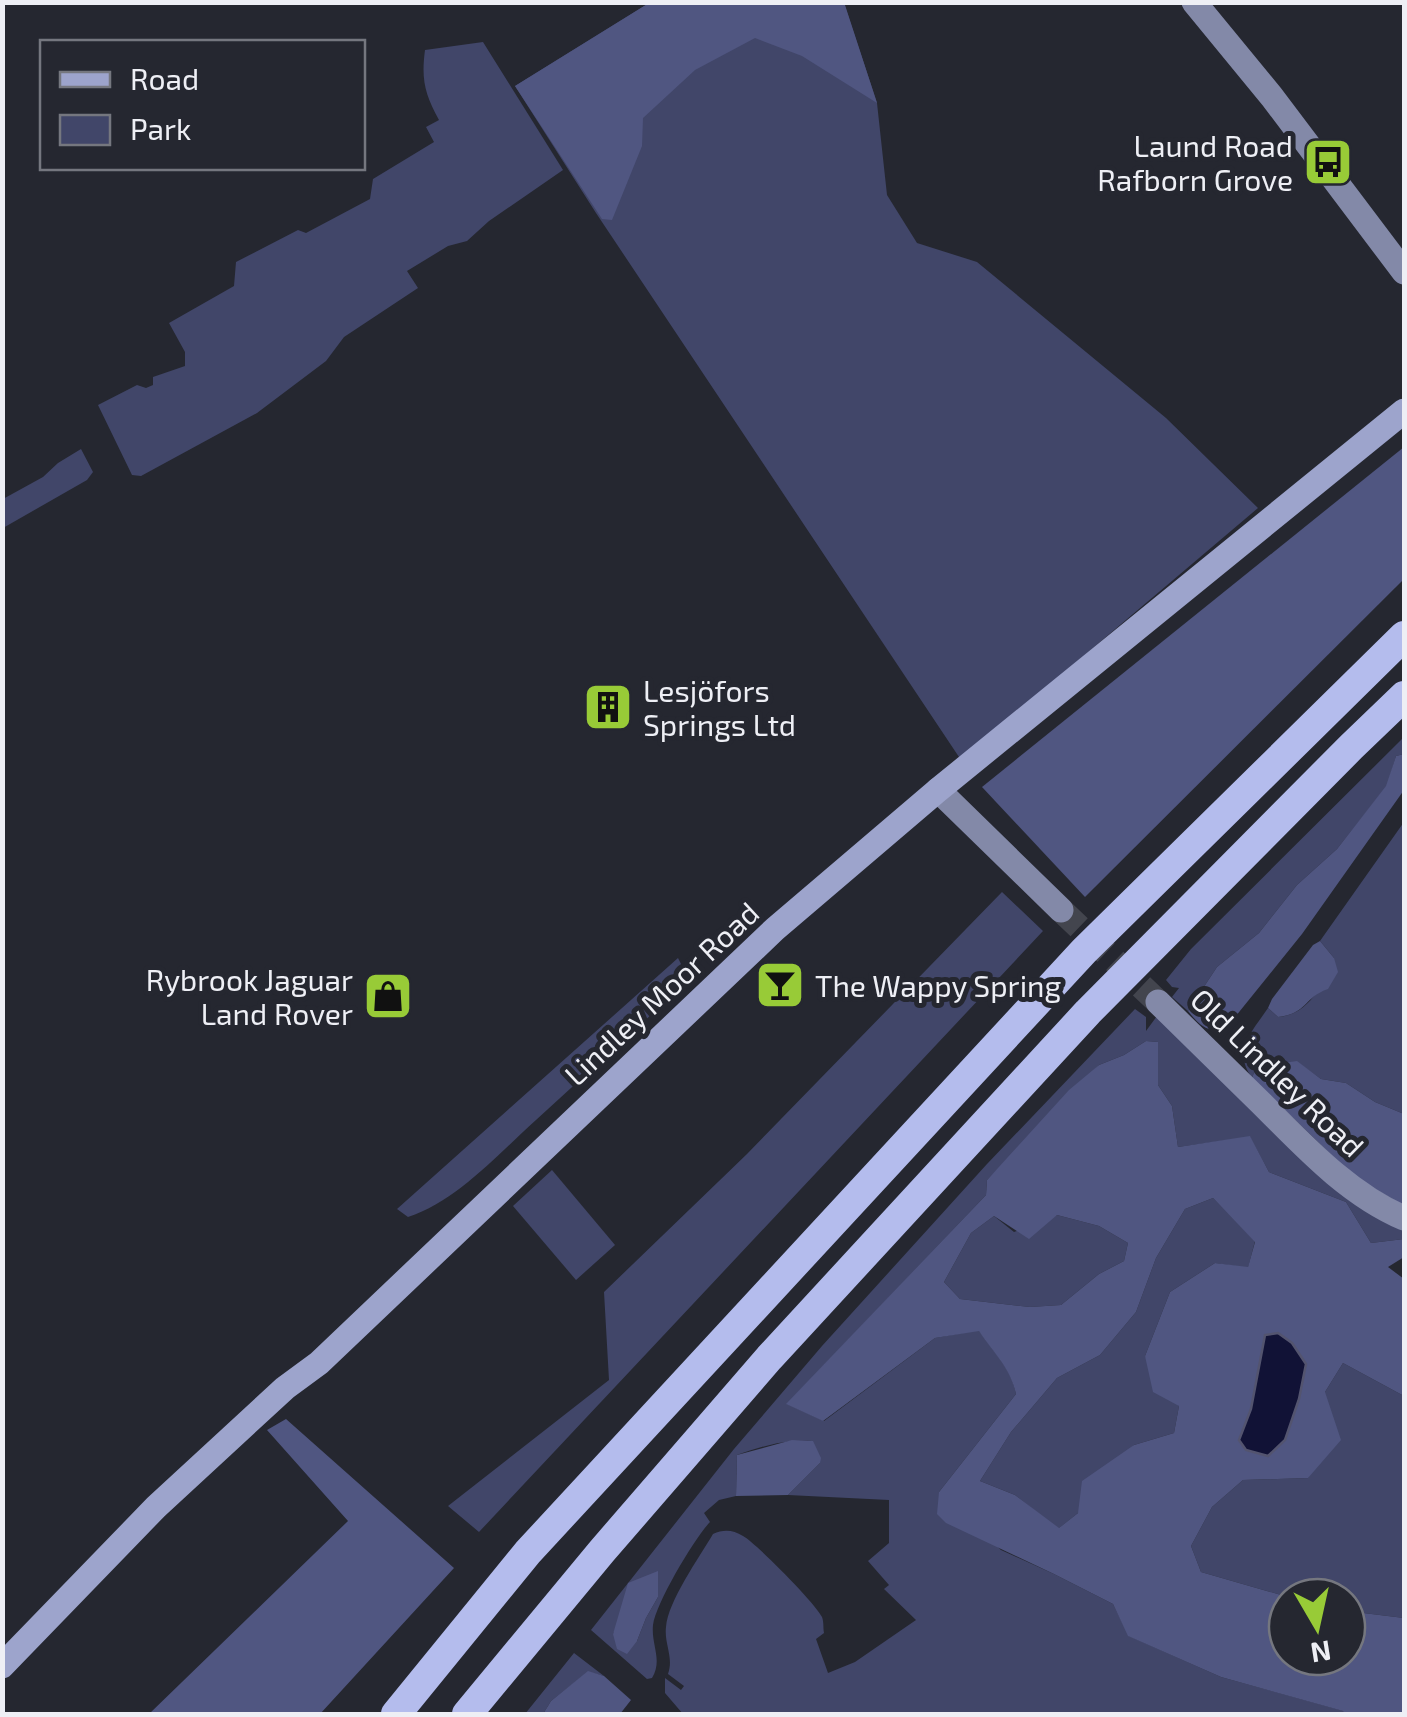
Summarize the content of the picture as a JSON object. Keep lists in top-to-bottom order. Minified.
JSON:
{"streets":{"main road":["Lindley Moor Road"],"street":["Old Lindley Road"]},"places":{"bus stop":["Laund Road Rafborn Grove"],"building":["Lesjöfors Springs Ltd"],"bar":["The Wappy Spring"],"shop":["Rybrook Jaguar Land Rover"]},"legend":["Road","Park"],"north":"bottom"}
